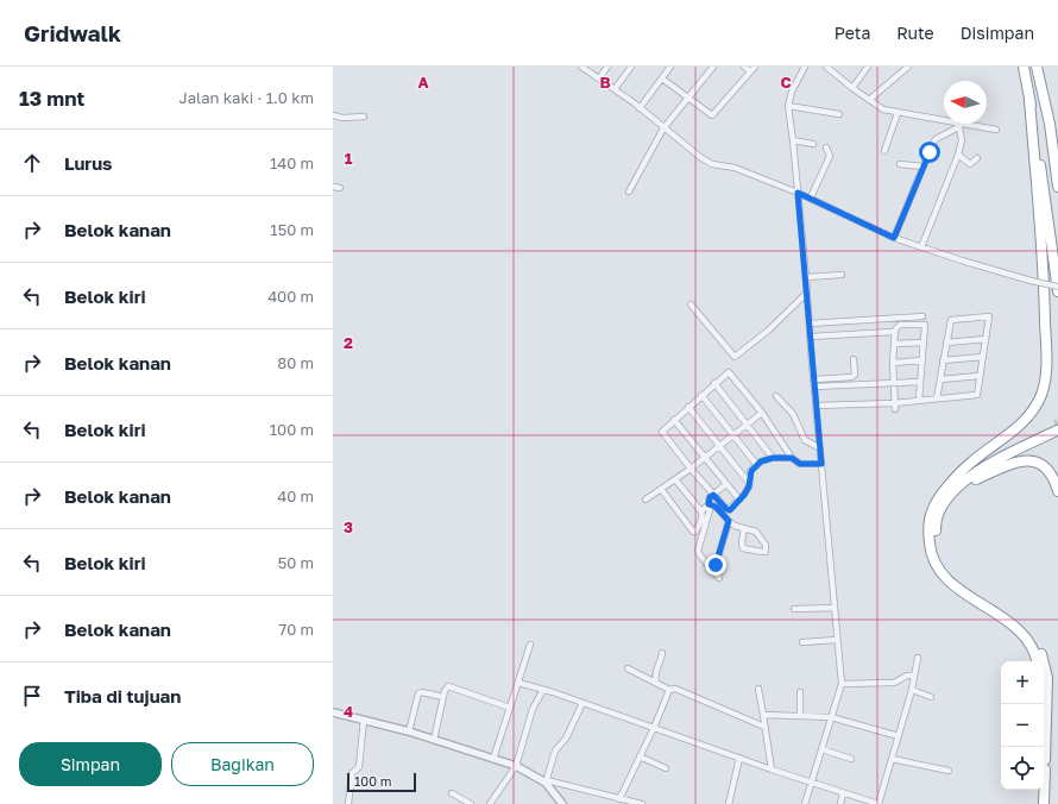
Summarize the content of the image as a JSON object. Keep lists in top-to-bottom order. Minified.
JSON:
{"scale_bar":"100 m","north":"left","page":{"header":"Gridwalk","nav":["Peta","Rute","Disimpan"],"heading":["13 mnt","Jalan kaki · 1.0 km"],"list":[["Lurus","140 m"],["Belok kanan","150 m"],["Belok kiri","400 m"],["Belok kanan","80 m"],["Belok kiri","100 m"],["Belok kanan","40 m"],["Belok kiri","50 m"],["Belok kanan","70 m"],"Tiba di tujuan"],"map_buttons":["+","−"],"buttons":["Simpan","Bagikan"],"scale":"100 m"},"grid":{"columns":["A","B","C"],"rows":["1","2","3","4"]}}
